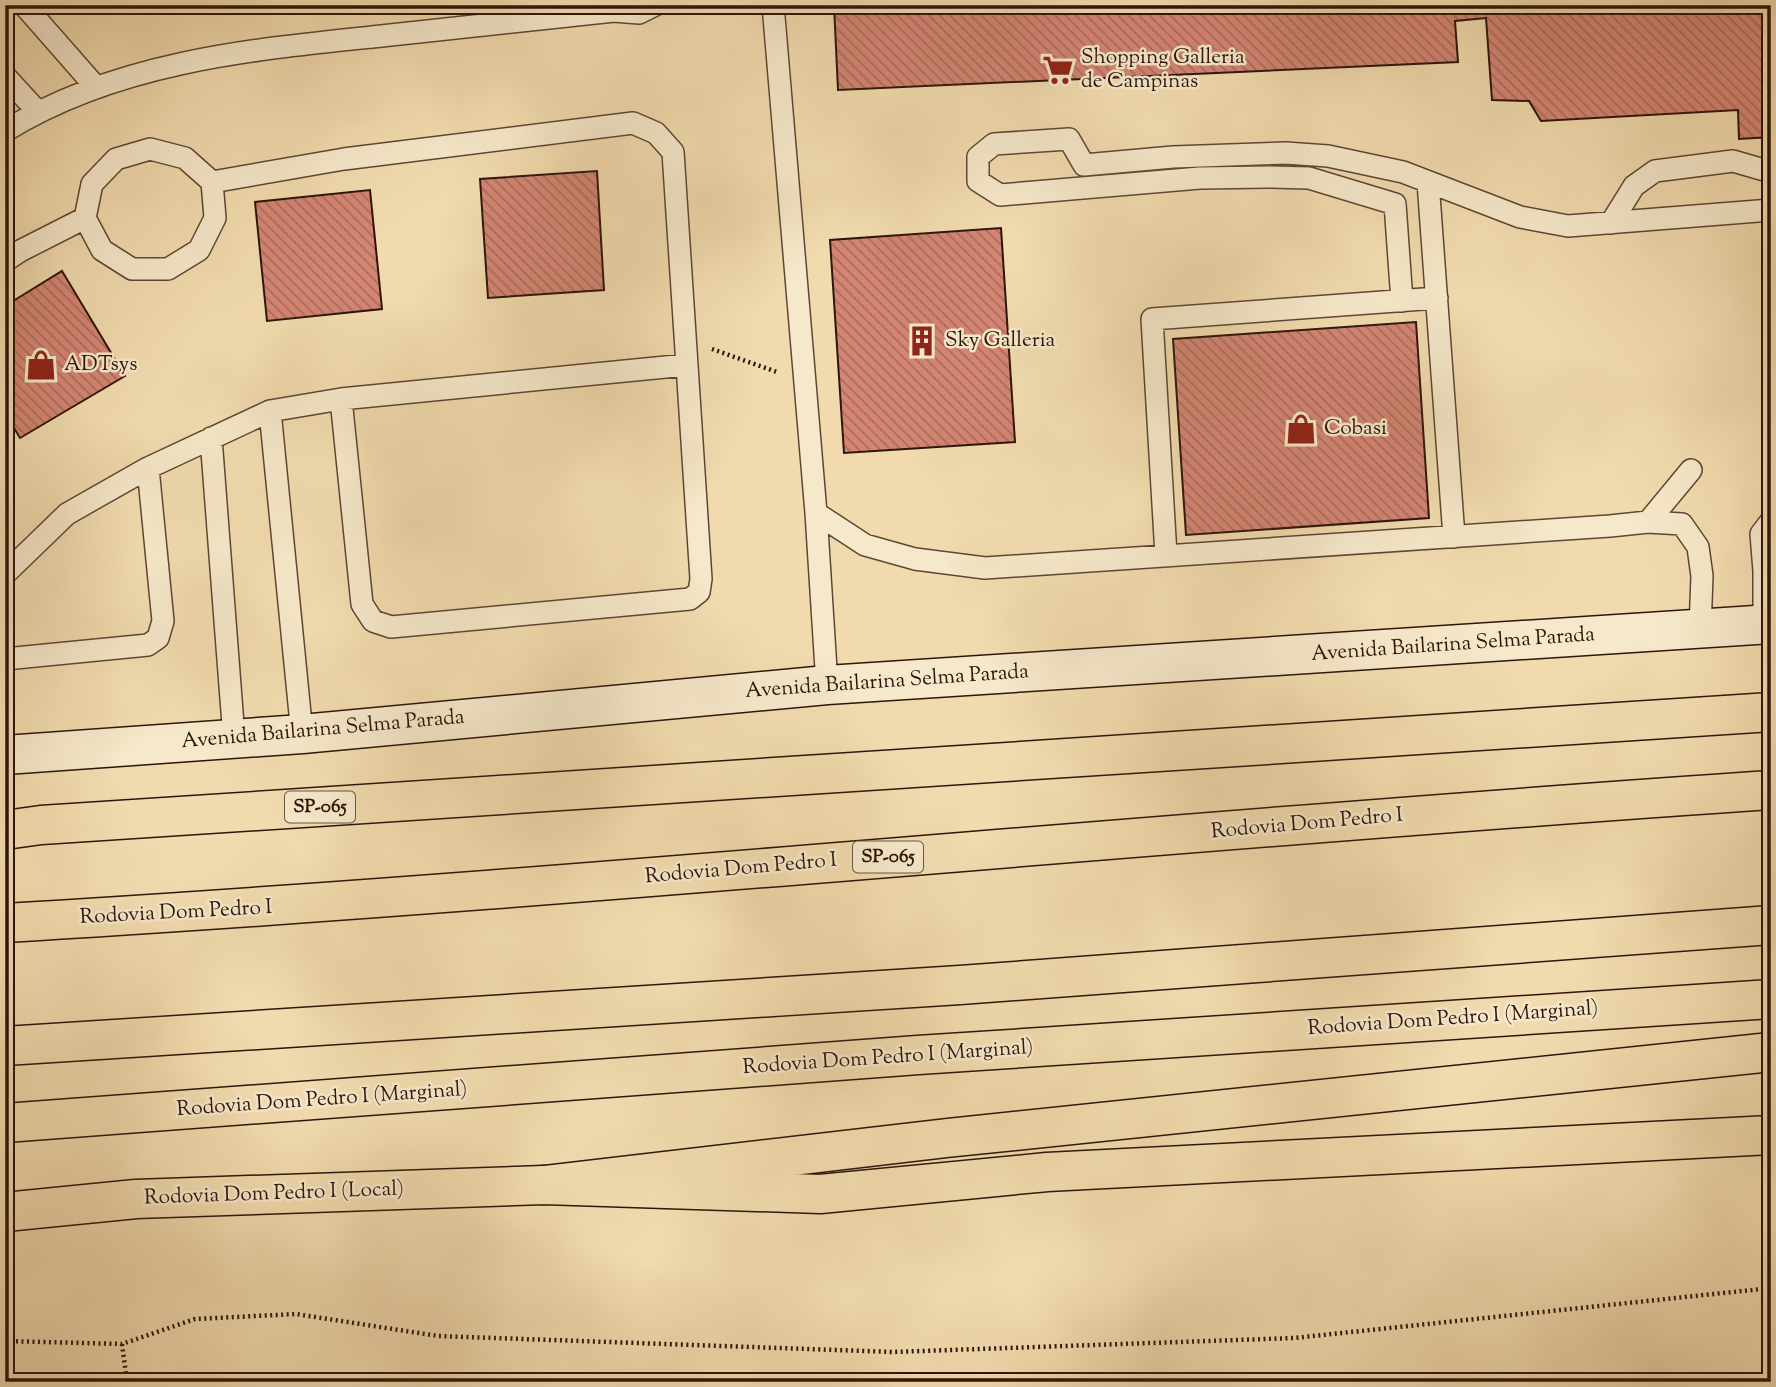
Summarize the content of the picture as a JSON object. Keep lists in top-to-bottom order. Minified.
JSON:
{"streets":{"main road":["SP-065","Rodovia Dom Pedro I","Rodovia Dom Pedro I (Marginal)","Rodovia Dom Pedro I (Local)"],"street":["Avenida Bailarina Selma Parada"]},"places":{"supermarket":["Shopping Galleria de Campinas"],"building":["Sky Galleria"],"shop":["ADTsys","Cobasi"]}}
